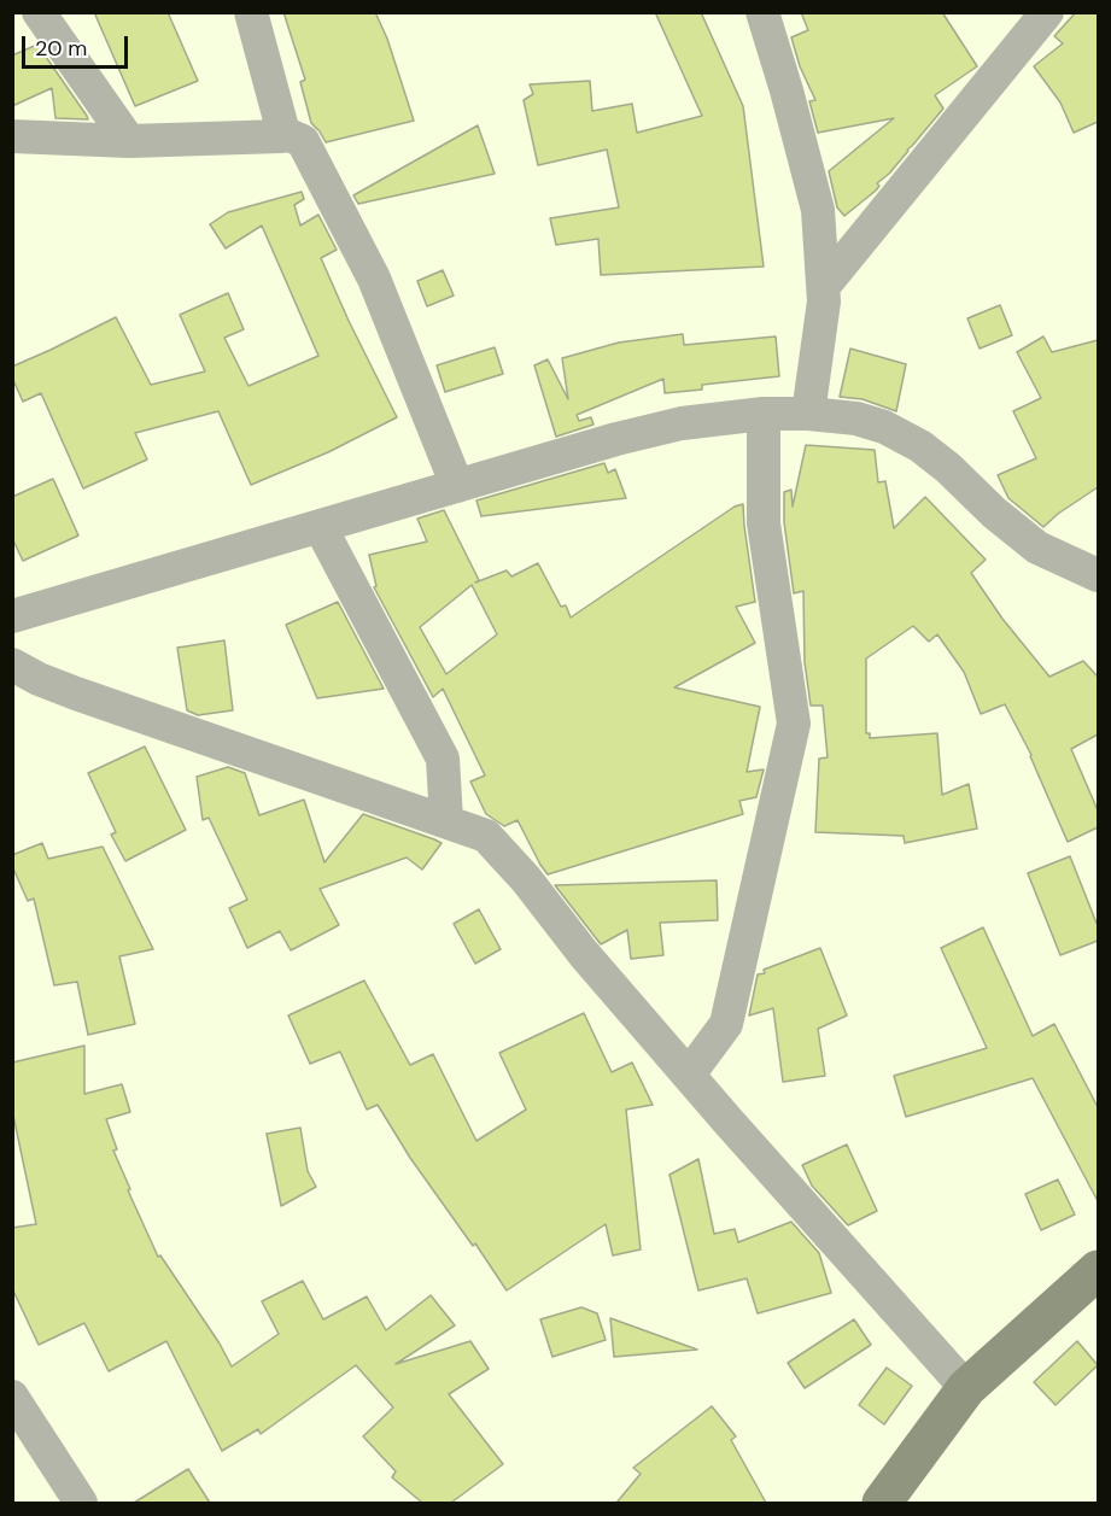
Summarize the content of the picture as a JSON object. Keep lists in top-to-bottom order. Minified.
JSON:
{"scale_bar":"20 m"}
